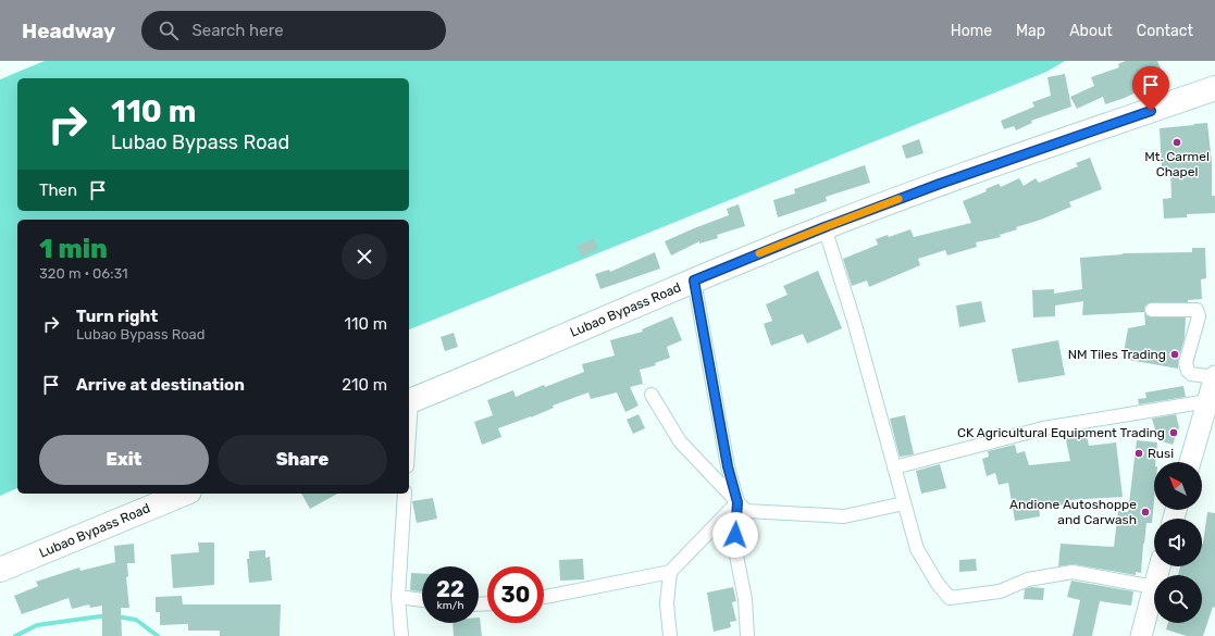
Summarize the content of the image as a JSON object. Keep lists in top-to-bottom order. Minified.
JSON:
{"streets":{"highway":["Lubao Bypass Road"]},"places":["Mt. Carmel Chapel","NM Tiles Trading","CK Agricultural Equipment Trading","Rusi","Andione Autoshoppe and Carwash"],"north":"top left","page":{"header":"Headway","search":"Search here","nav":["Home","Map","About","Contact"],"turn":["110 m","Lubao Bypass Road"],"then":"Then","heading":["1 min","320 m · 06:31"],"list":[{"name":"Turn right","note":"Lubao Bypass Road","value":"110 m"},{"name":"Arrive at destination","value":"210 m"}],"buttons":["Exit","Share"],"speed":"22 km/h","limit":"30"}}
